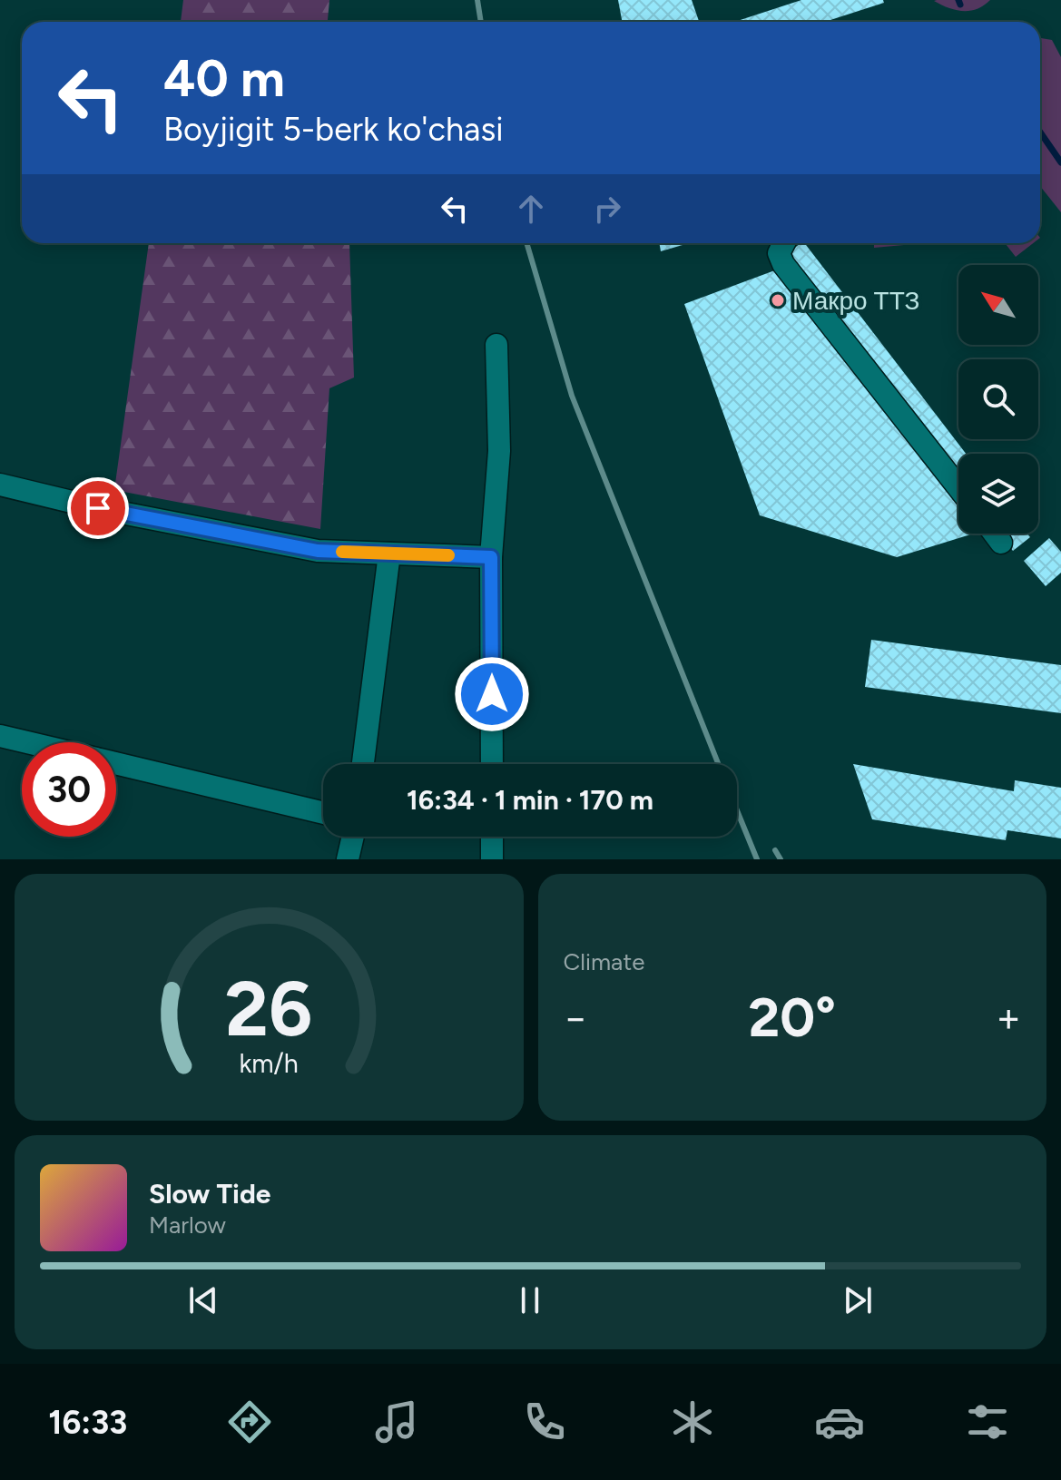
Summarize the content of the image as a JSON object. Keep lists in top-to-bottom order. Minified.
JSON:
{"places":["Макро ТТЗ"],"north":"top left","page":{"turn":["40 m","Boyjigit 5-berk ko'chasi"],"limit":"30","trip":"16:34 · 1 min · 170 m","tile":"Climate","heat":["−","20°","+"],"song":["Slow Tide","Marlow"],"tabs":"16:33","gauge":["26","km/h"]}}
